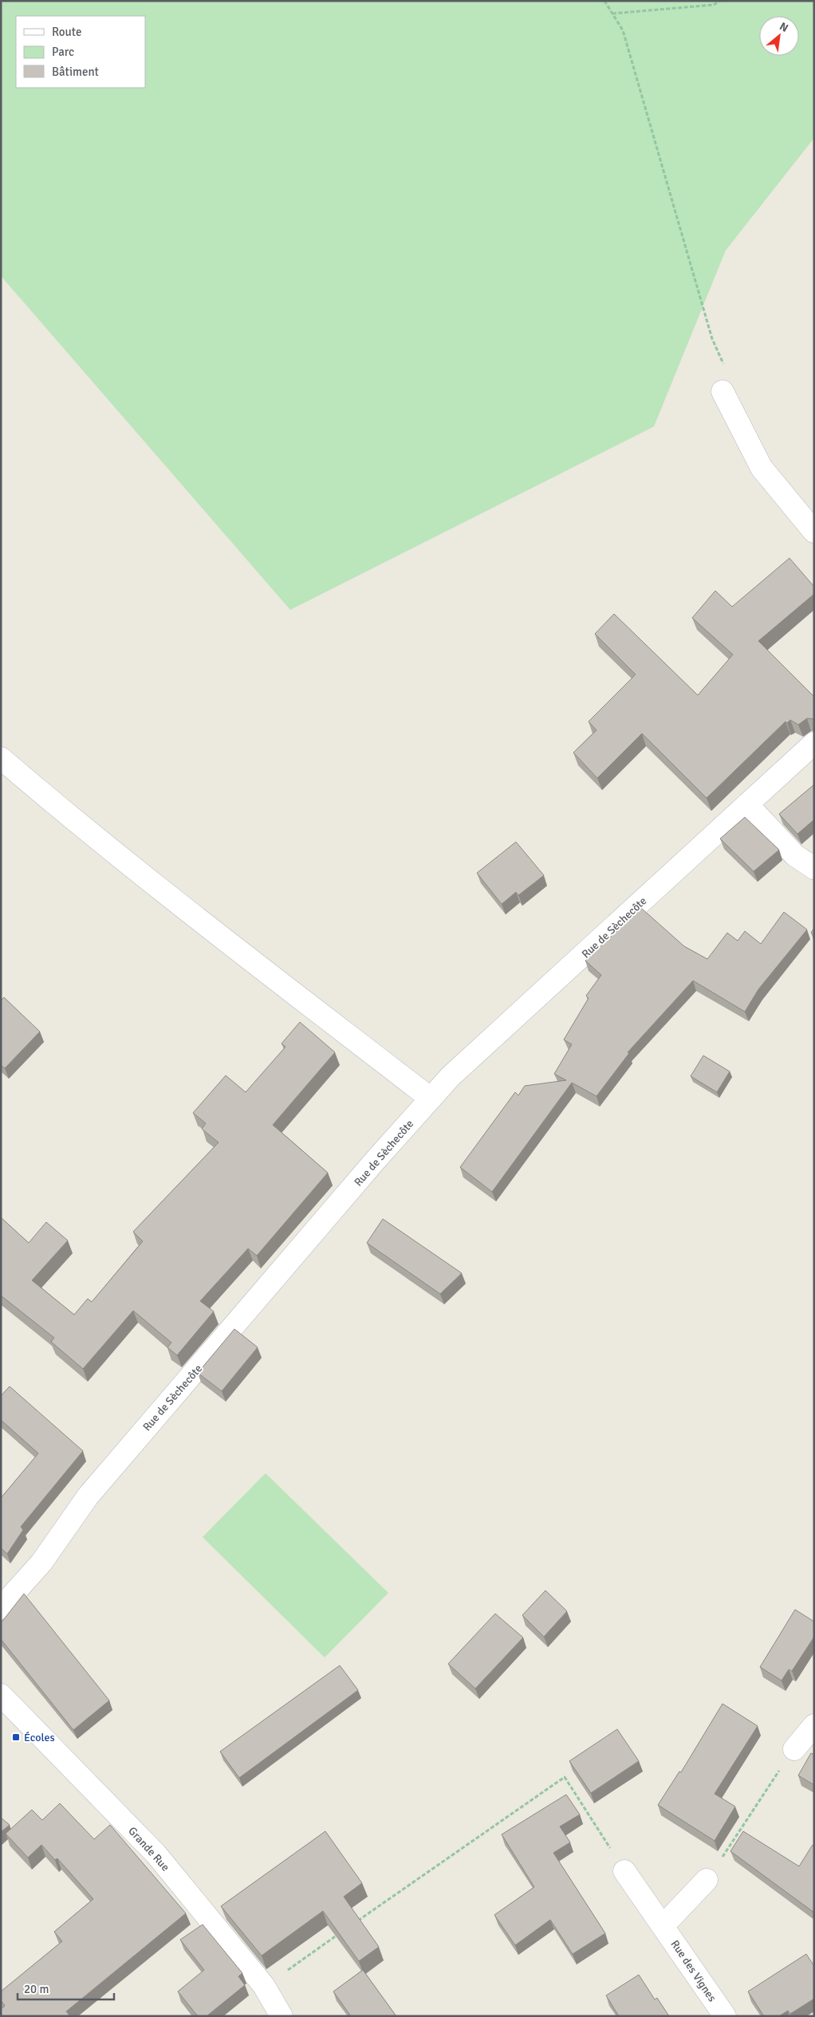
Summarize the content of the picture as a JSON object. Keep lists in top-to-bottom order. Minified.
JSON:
{"streets":{"street":["Rue de Sèchecôte","Grande Rue","Rue des Vignes"]},"places":{"transit":["Écoles"]},"legend":["Route","Parc","Bâtiment"],"scale_bar":"20 m","north":"top right"}
